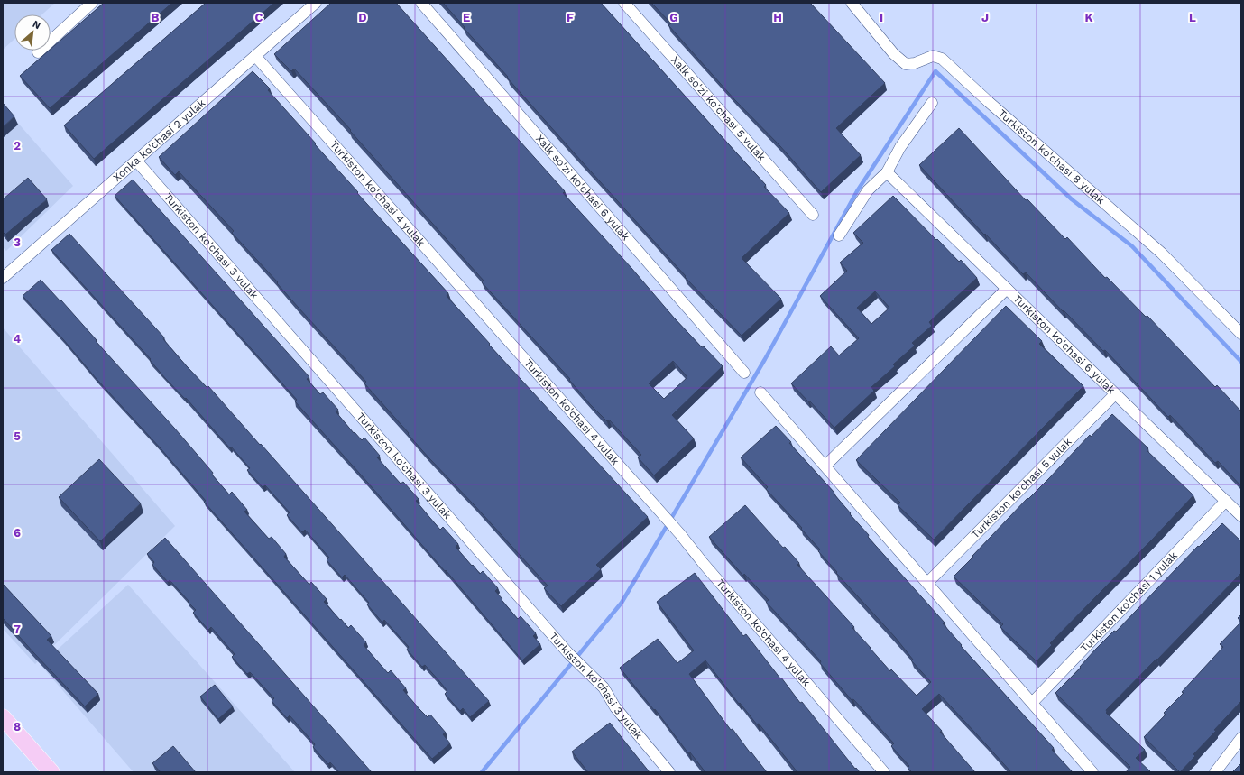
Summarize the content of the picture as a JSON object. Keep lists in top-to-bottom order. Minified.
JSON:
{"streets":{"street":["Xalk so'zi ko'chasi 5 yulak","Xonka ko'chasi 2 yulak","Turkiston ko'chasi 8 yulak","Xalk so'zi ko'chasi 6 yulak","Turkiston ko'chasi 4 yulak","Turkiston ko'chasi 3 yulak","Turkiston ko'chasi 6 yulak","Turkiston ko'chasi 5 yulak","Turkiston ko'chasi 1 yulak"]},"crossings":[["Xonka ko'chasi 2 yulak","Turkiston ko'chasi 4 yulak"],["Xonka ko'chasi 2 yulak","Turkiston ko'chasi 3 yulak"],["Turkiston ko'chasi 6 yulak","Turkiston ko'chasi 5 yulak"],["Turkiston ko'chasi 6 yulak","Turkiston ko'chasi 1 yulak"]],"north":"top right","grid":{"columns":["B","C","D","E","F","G","H","I","J","K","L"],"rows":["2","3","4","5","6","7","8"]}}
